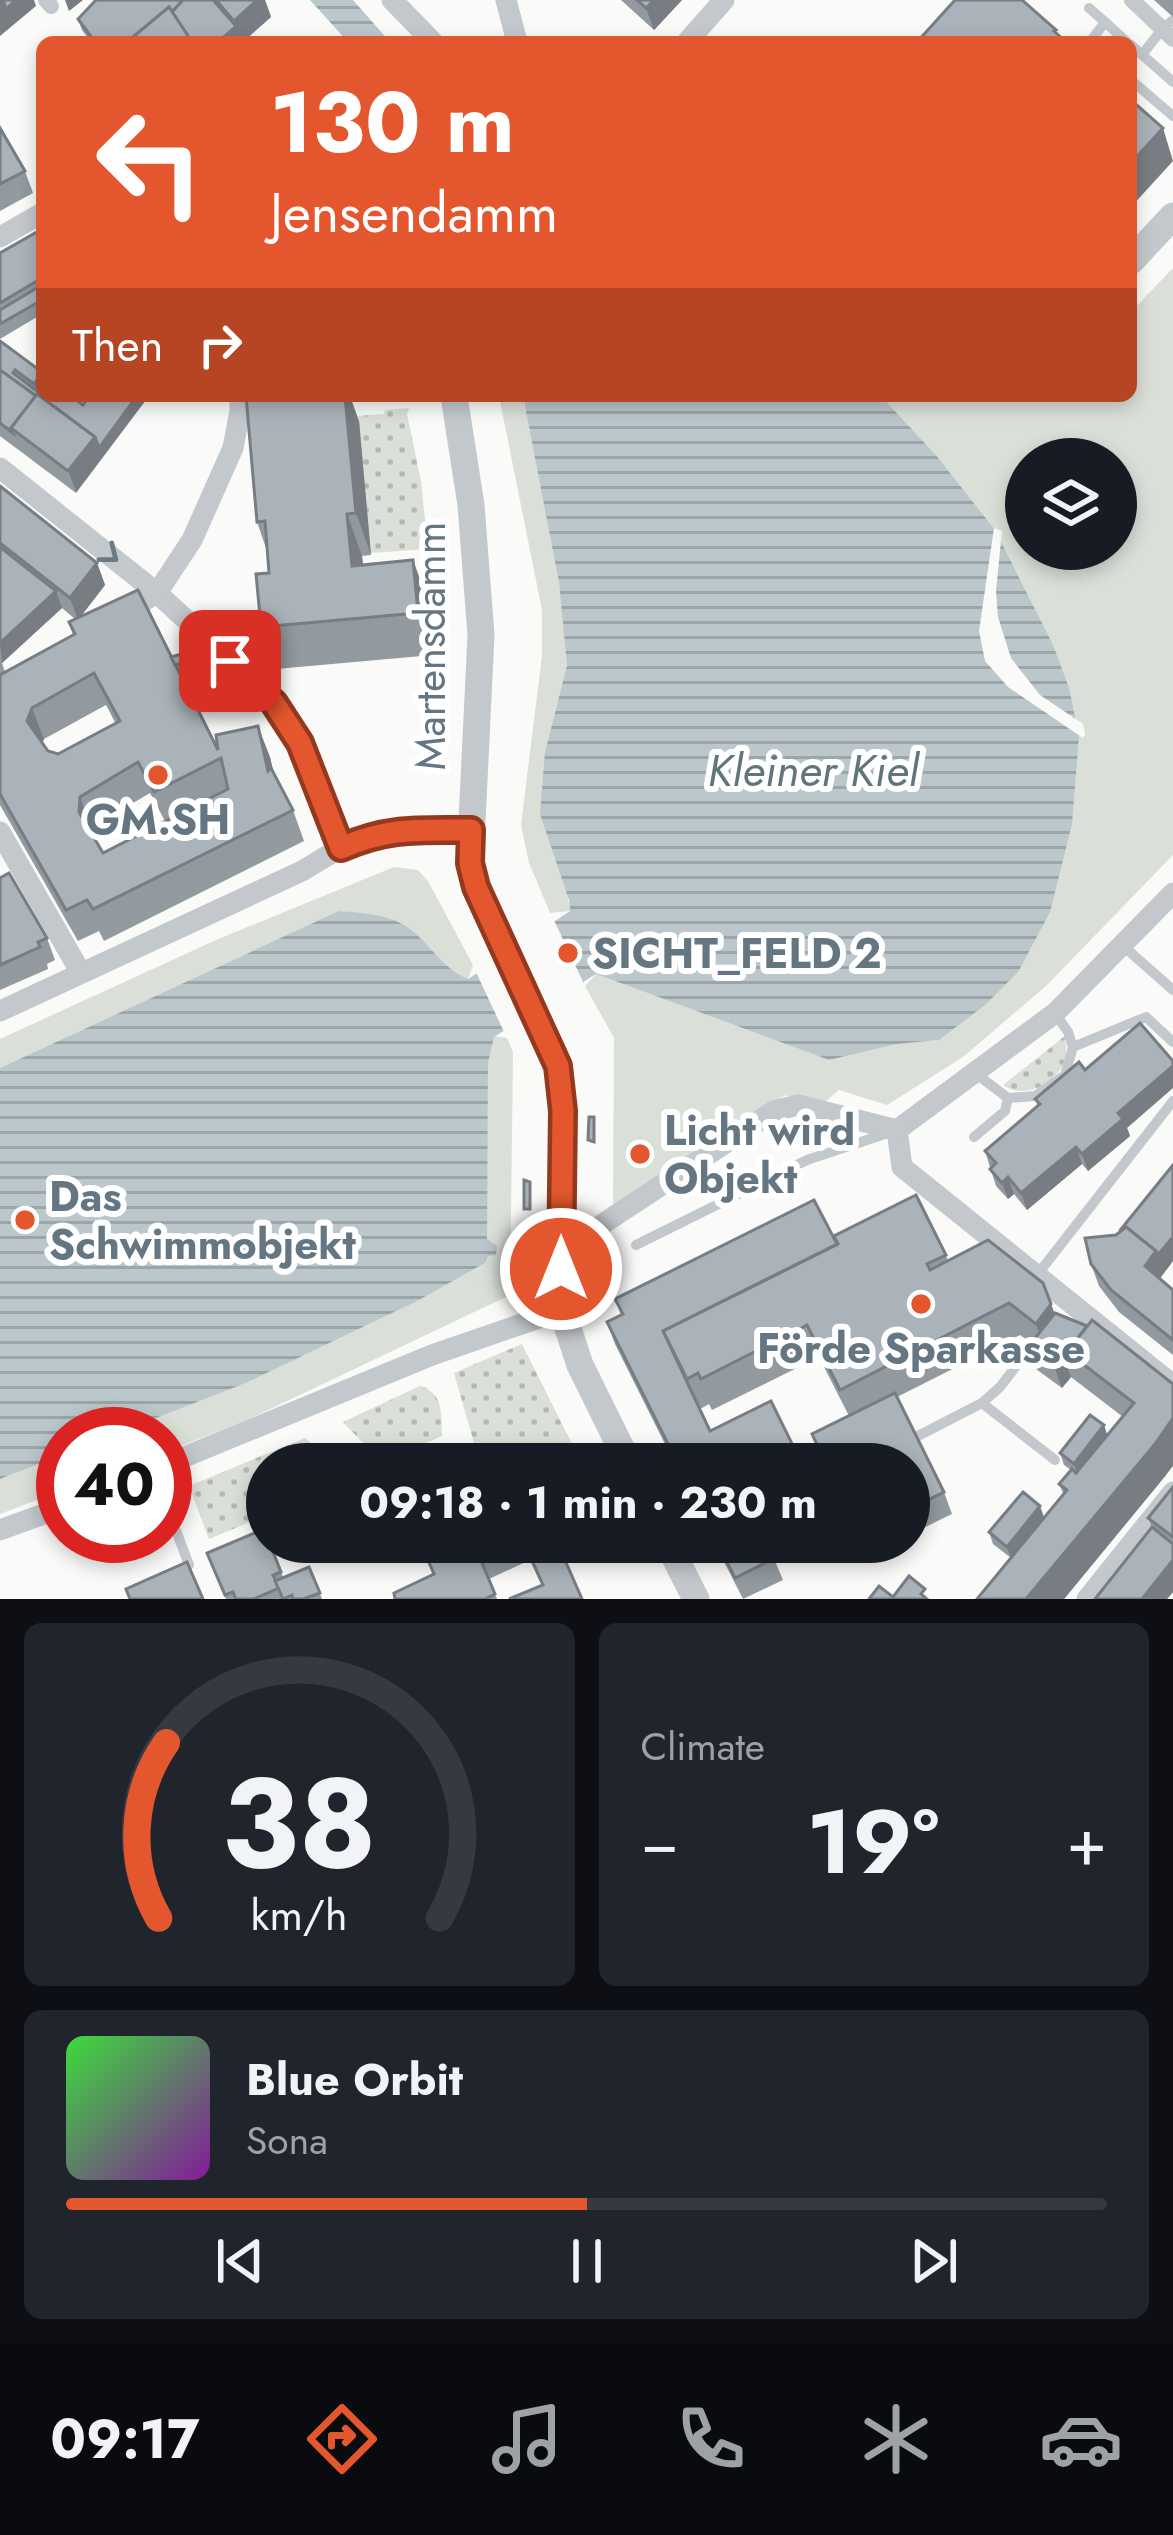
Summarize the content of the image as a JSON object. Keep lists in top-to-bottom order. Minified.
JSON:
{"streets":{"street":["Martensdamm"]},"water":["Kleiner Kiel"],"places":["GM.SH","SICHT_FELD 2","Licht wird Objekt","Das Schwimmobjekt","Förde Sparkasse"],"page":{"turn":["130 m","Jensendamm"],"then":"Then","limit":"40","trip":"09:18 · 1 min · 230 m","tile":"Climate","heat":["−","19°","+"],"song":["Blue Orbit","Sona"],"tabs":"09:17","gauge":["38","km/h"]}}
